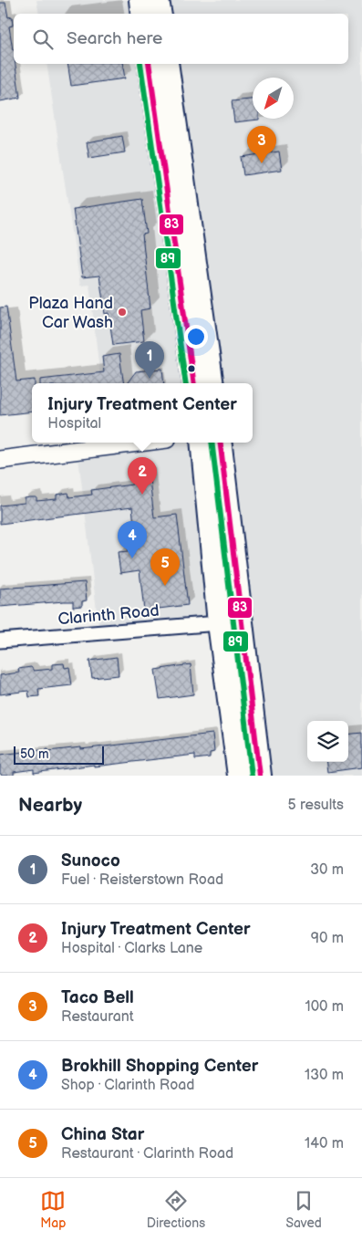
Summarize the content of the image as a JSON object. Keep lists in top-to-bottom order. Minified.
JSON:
{"streets":{"street":["Clarinth Road"]},"places":["Plaza Hand Car Wash"],"lines":["transit line 83","transit line 89"],"scale_bar":"50 m","north":"bottom left","page":{"search":"Search here","pins":["3","1","2","4","5"],"popup":["Injury Treatment Center","Hospital"],"scale":"50 m","heading":["Nearby","5 results"],"list":[{"mark":"1","name":"Sunoco","note":"Fuel · Reisterstown Road","value":"30 m"},{"mark":"2","name":"Injury Treatment Center","note":"Hospital · Clarks Lane","value":"90 m"},{"mark":"3","name":"Taco Bell","note":"Restaurant","value":"100 m"},{"mark":"4","name":"Brokhill Shopping Center","note":"Shop · Clarinth Road","value":"130 m"},{"mark":"5","name":"China Star","note":"Restaurant · Clarinth Road","value":"140 m"}],"nav":["Map","Directions","Saved"]}}
